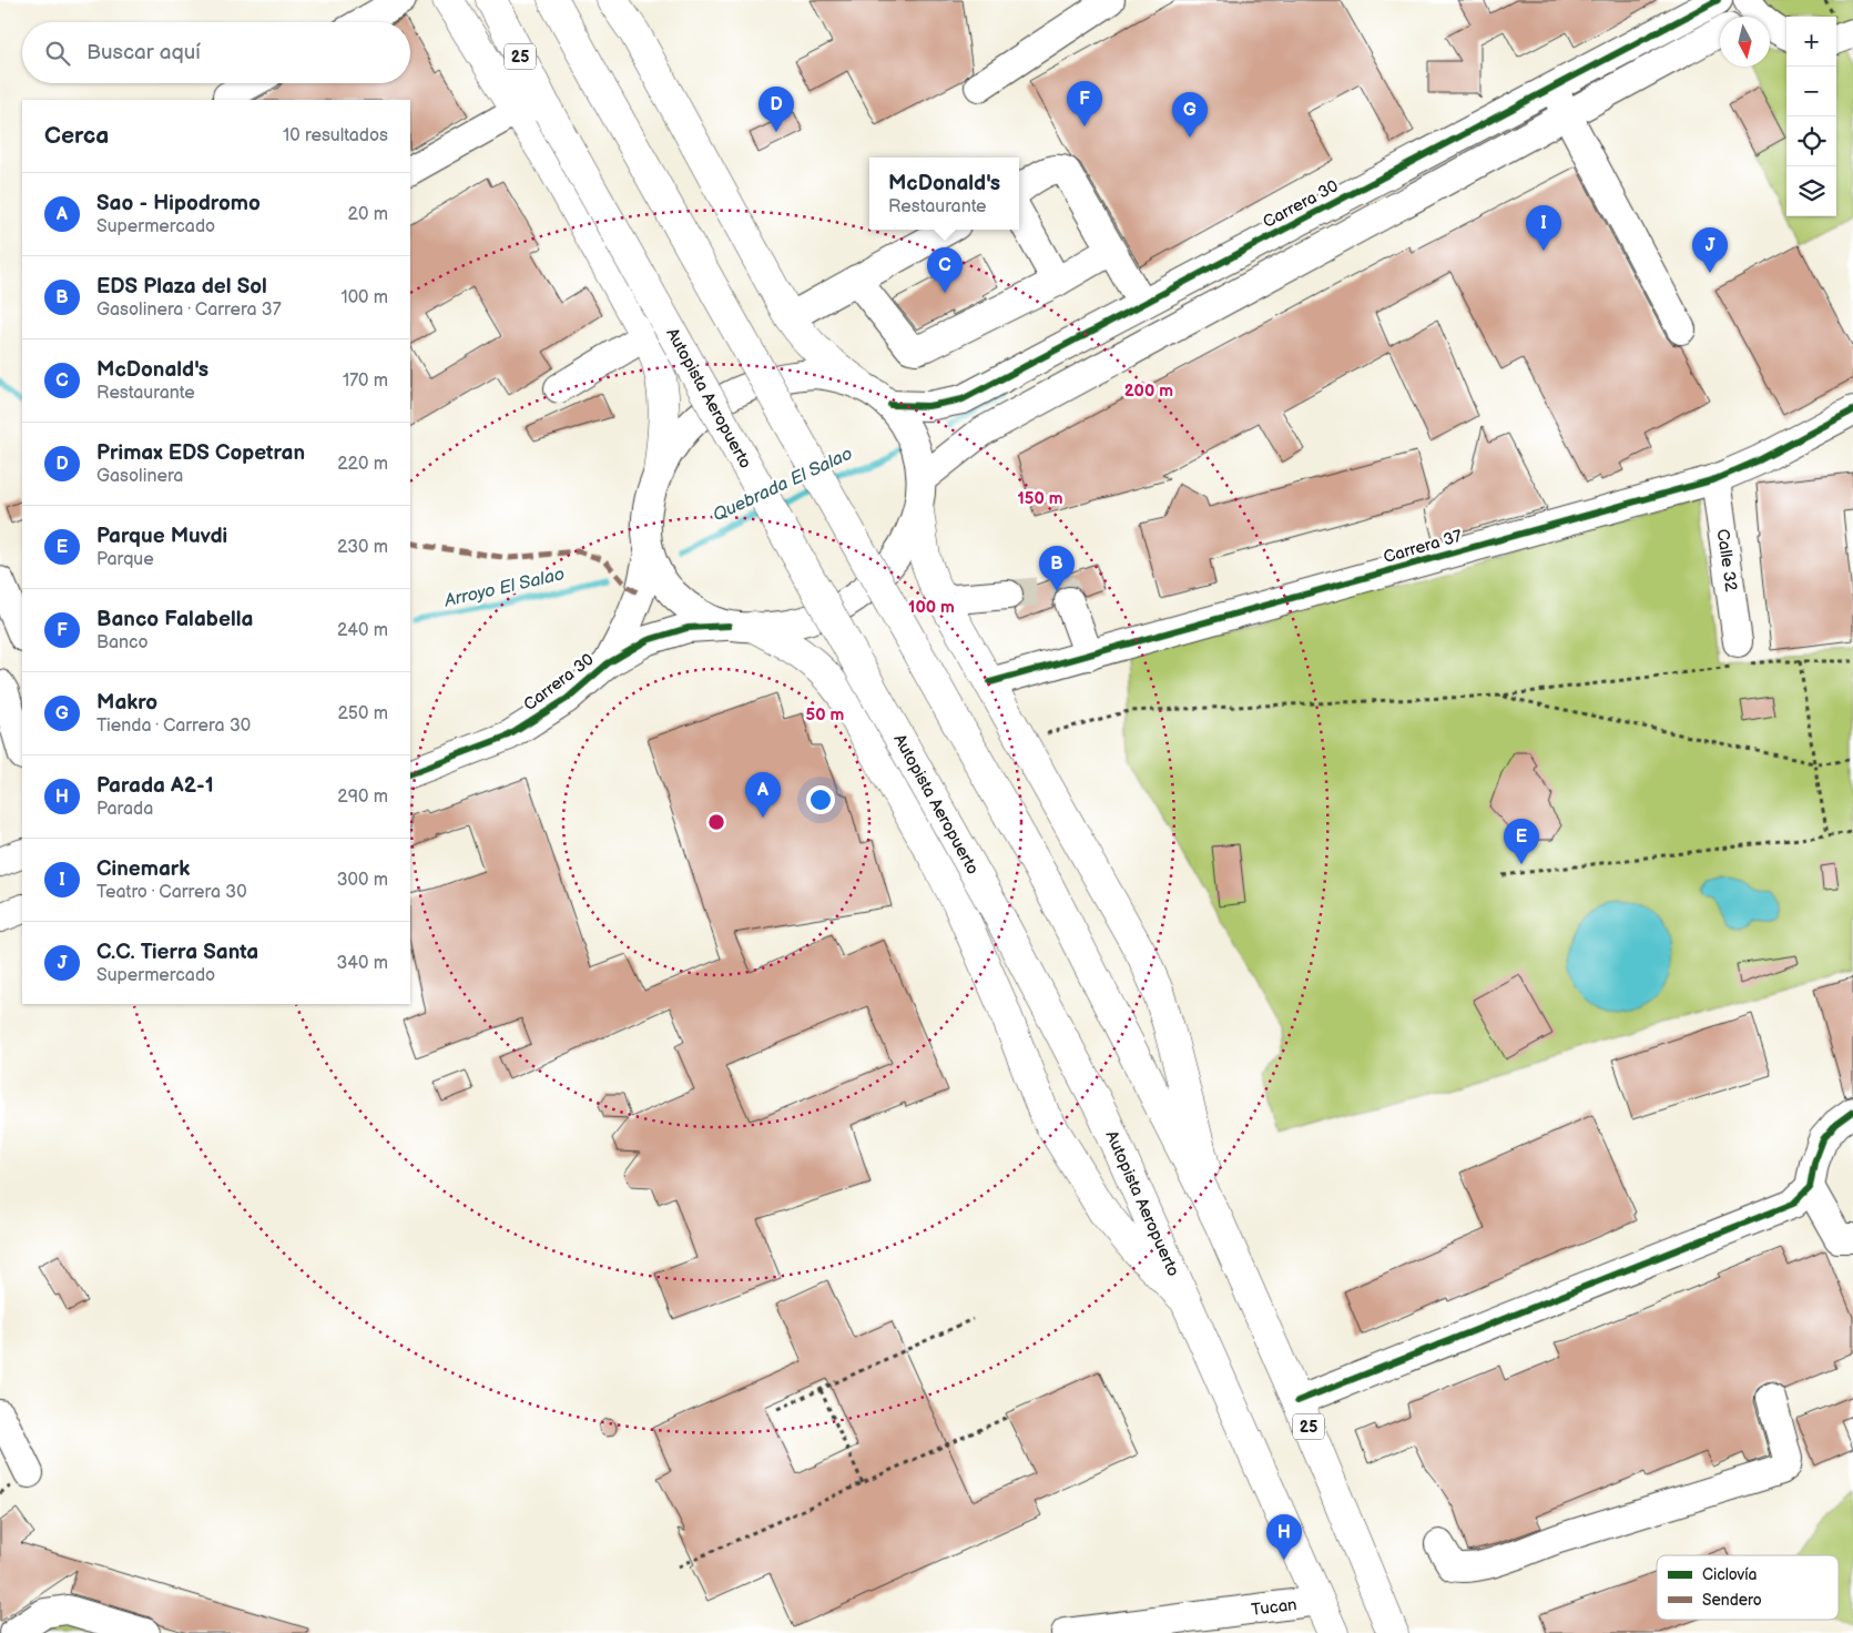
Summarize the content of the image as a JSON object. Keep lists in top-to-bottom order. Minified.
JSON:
{"streets":{"highway":["25","Autopista Aeropuerto"],"street":["Carrera 30","Carrera 37","Calle 32","Tucan"]},"crossings":[["Autopista Aeropuerto","Tucan"],["Carrera 37","Calle 32"]],"water":["Quebrada El Salao","Arroyo El Salao"],"legend":["Ciclovía","Sendero"],"north":"bottom","page":{"map_buttons":["+","−"],"search":"Buscar aquí","pins":["F","D","G","I","J","C","B","A","E","H"],"heading":["Cerca","10 resultados"],"popup":["McDonald's","Restaurante"],"list":[{"mark":"A","name":"Sao - Hipodromo","note":"Supermercado","value":"20 m"},{"mark":"B","name":"EDS Plaza del Sol","note":"Gasolinera · Carrera 37","value":"100 m"},{"mark":"C","name":"McDonald's","note":"Restaurante","value":"170 m"},{"mark":"D","name":"Primax EDS Copetran","note":"Gasolinera","value":"220 m"},{"mark":"E","name":"Parque Muvdi","note":"Parque","value":"230 m"},{"mark":"F","name":"Banco Falabella","note":"Banco","value":"240 m"},{"mark":"G","name":"Makro","note":"Tienda · Carrera 30","value":"250 m"},{"mark":"H","name":"Parada A2-1","note":"Parada","value":"290 m"},{"mark":"I","name":"Cinemark","note":"Teatro · Carrera 30","value":"300 m"},{"mark":"J","name":"C.C. Tierra Santa","note":"Supermercado","value":"340 m"}]},"rings":["200 m","150 m","100 m","50 m"]}
